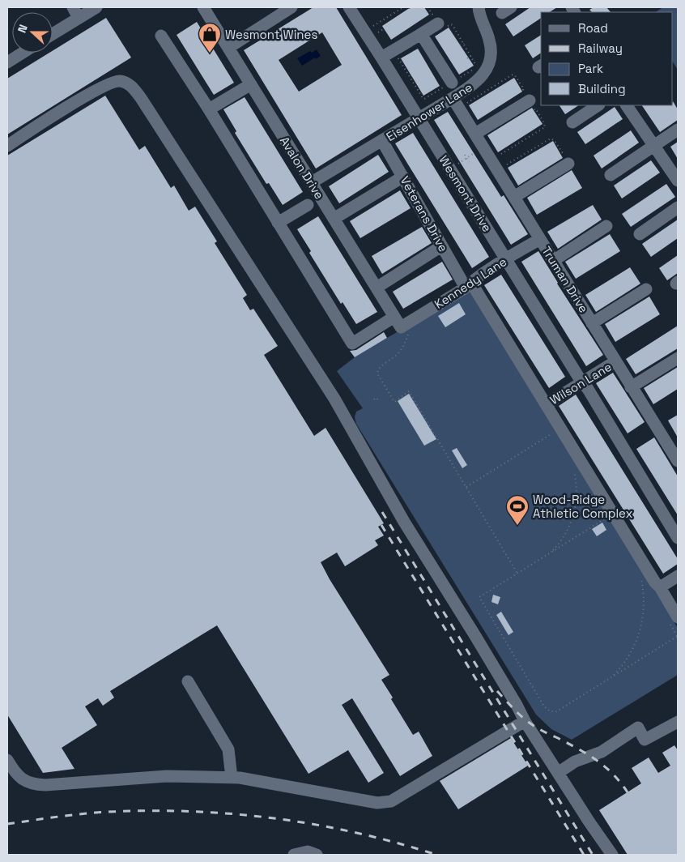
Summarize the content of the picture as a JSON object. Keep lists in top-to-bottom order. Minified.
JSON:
{"streets":{"street":["Eisenhower Lane","Avalon Drive","Wesmont Drive","Veterans Drive","Truman Drive","Kennedy Lane","Wilson Lane"]},"crossings":[["Eisenhower Lane","Avalon Drive"],["Eisenhower Lane","Wesmont Drive"],["Eisenhower Lane","Veterans Drive"],["Eisenhower Lane","Truman Drive"],["Avalon Drive","Kennedy Lane"],["Wesmont Drive","Kennedy Lane"],["Wesmont Drive","Wilson Lane"],["Veterans Drive","Kennedy Lane"],["Veterans Drive","Wilson Lane"],["Truman Drive","Kennedy Lane"],["Truman Drive","Wilson Lane"]],"places":{"shop":["Wesmont Wines"],"sports":["Wood-Ridge Athletic Complex"]},"legend":["Road","Railway","Park","Building"],"north":"left"}
